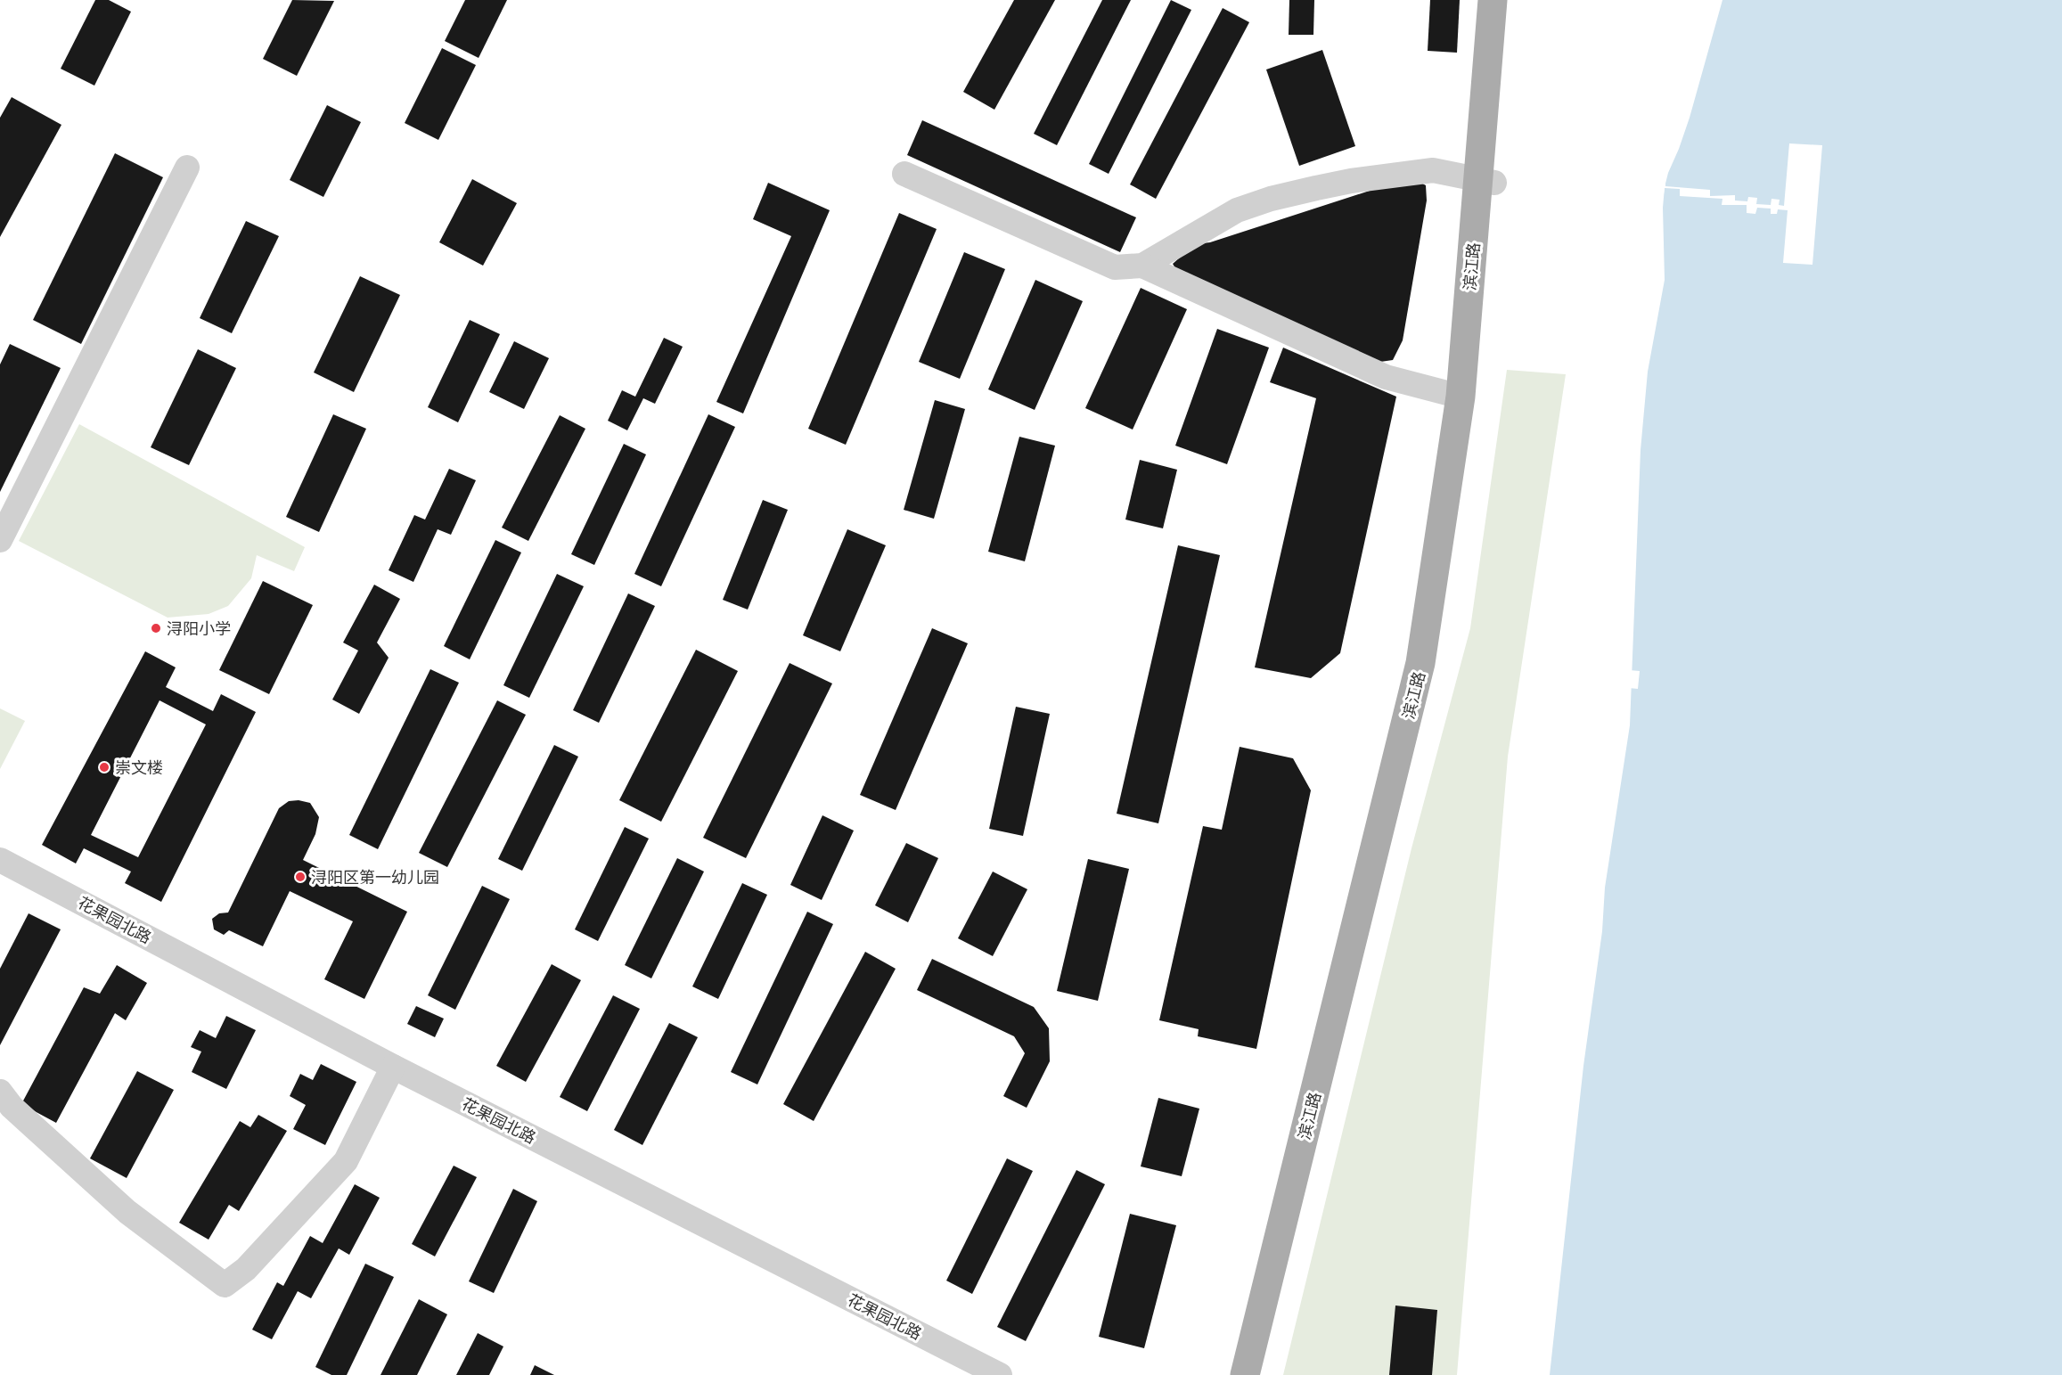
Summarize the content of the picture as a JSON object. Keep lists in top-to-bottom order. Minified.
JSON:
{"streets":{"main road":["滨江路"],"street":["花果园北路"]},"places":["浔阳小学","崇文楼","浔阳区第一幼儿园"]}
